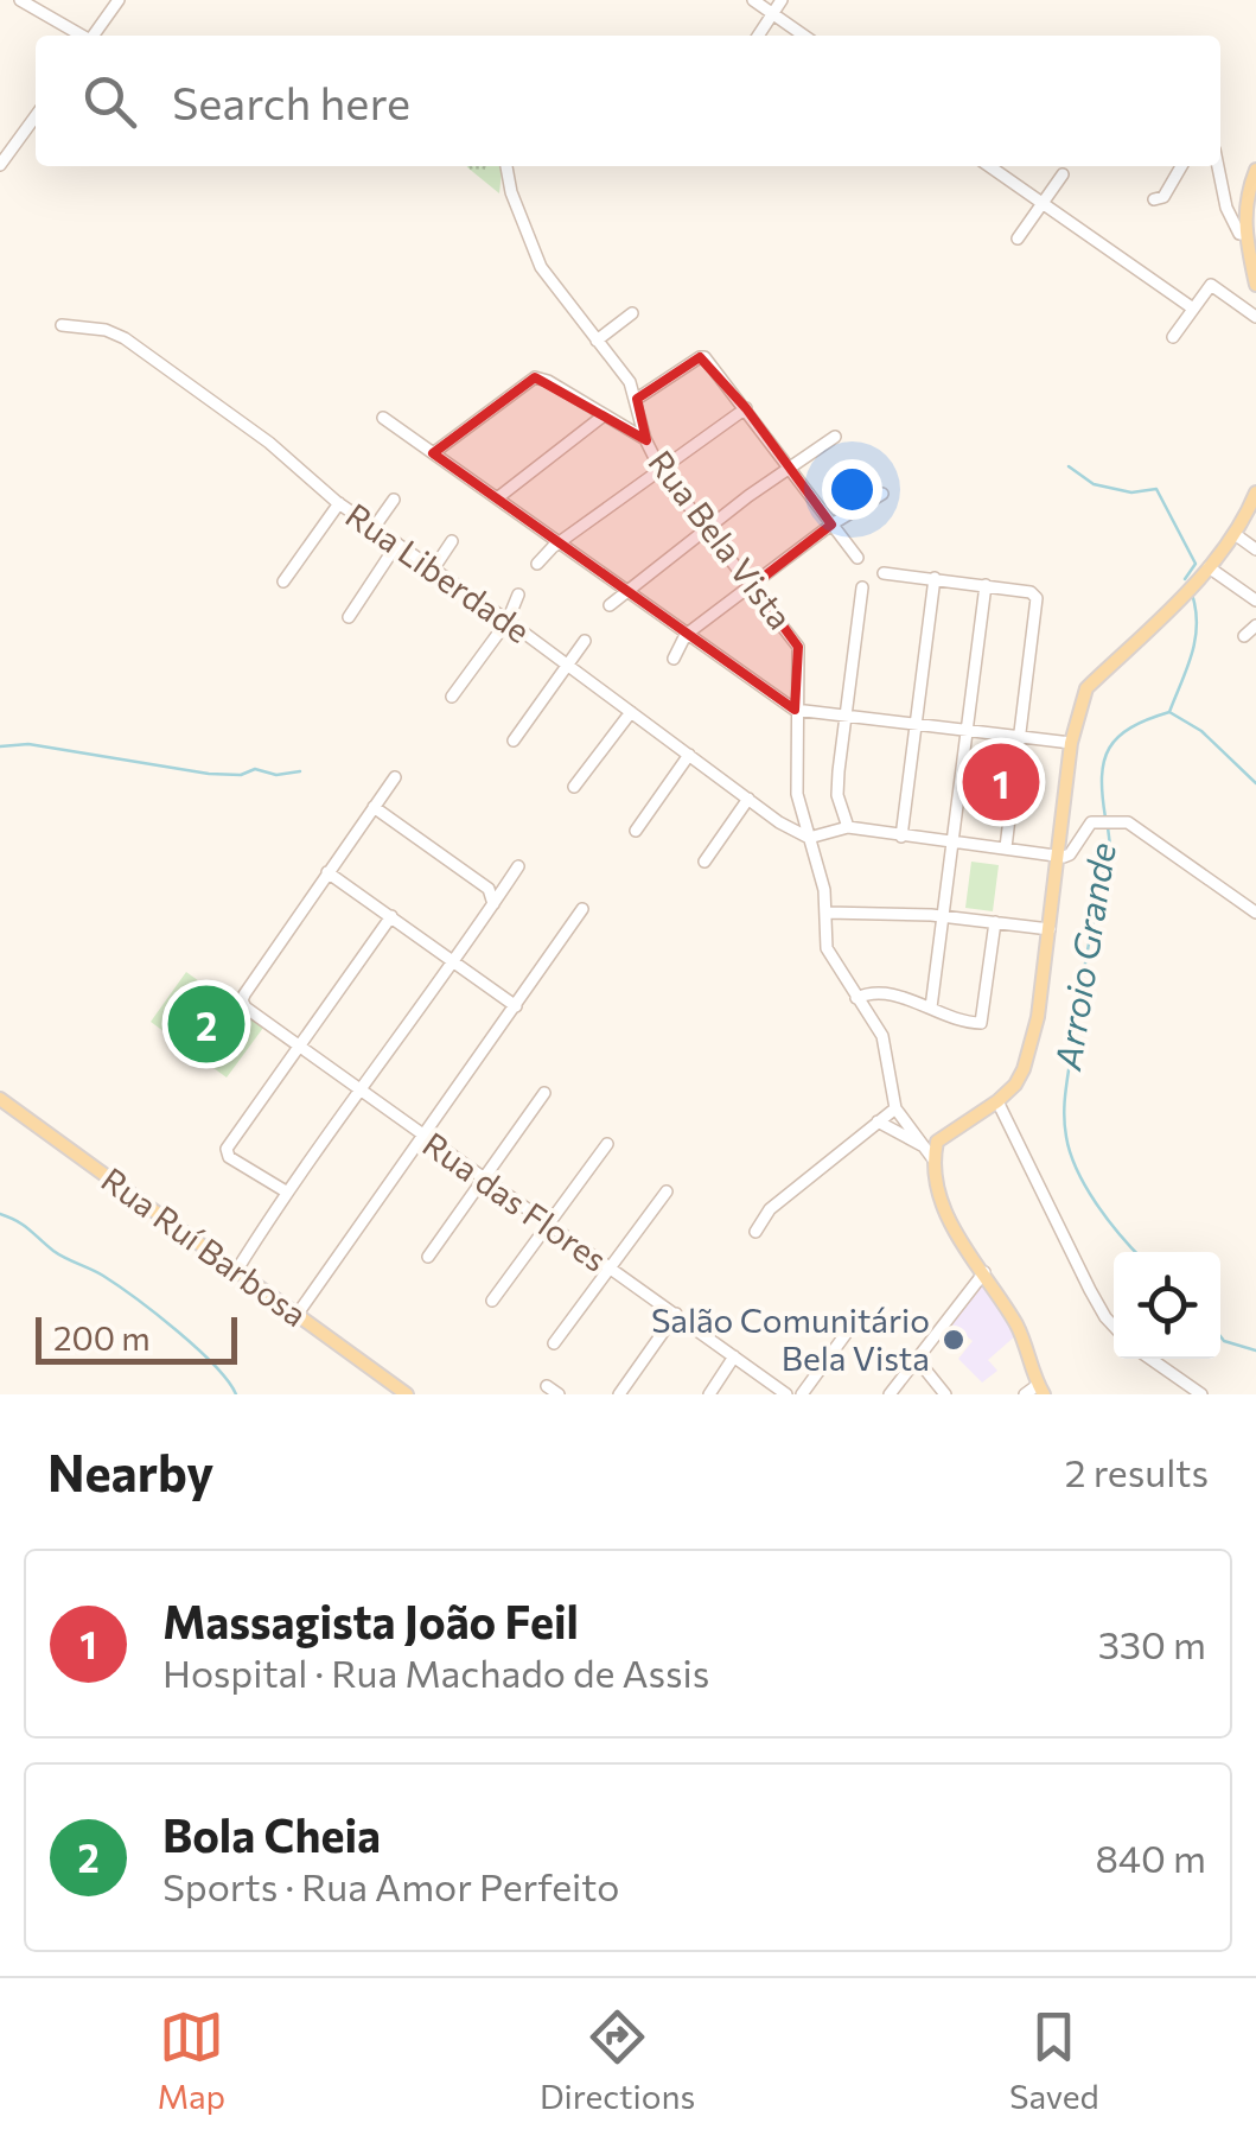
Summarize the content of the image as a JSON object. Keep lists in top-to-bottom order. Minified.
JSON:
{"streets":{"main road":["Rua Bela Vista","Rua Ruí Barbosa"],"street":["Rua Liberdade","Rua das Flores"]},"crossings":[["Rua Bela Vista","Rua Liberdade"]],"water":["Arroio Grande"],"places":["Salão Comunitário Bela Vista"],"scale_bar":"200 m","page":{"search":"Search here","pins":["1","2"],"scale":"200 m","heading":["Nearby","2 results"],"list":[{"mark":"1","name":"Massagista João Feil","note":"Hospital · Rua Machado de Assis","value":"330 m"},{"mark":"2","name":"Bola Cheia","note":"Sports · Rua Amor Perfeito","value":"840 m"}],"nav":["Map","Directions","Saved"]}}
